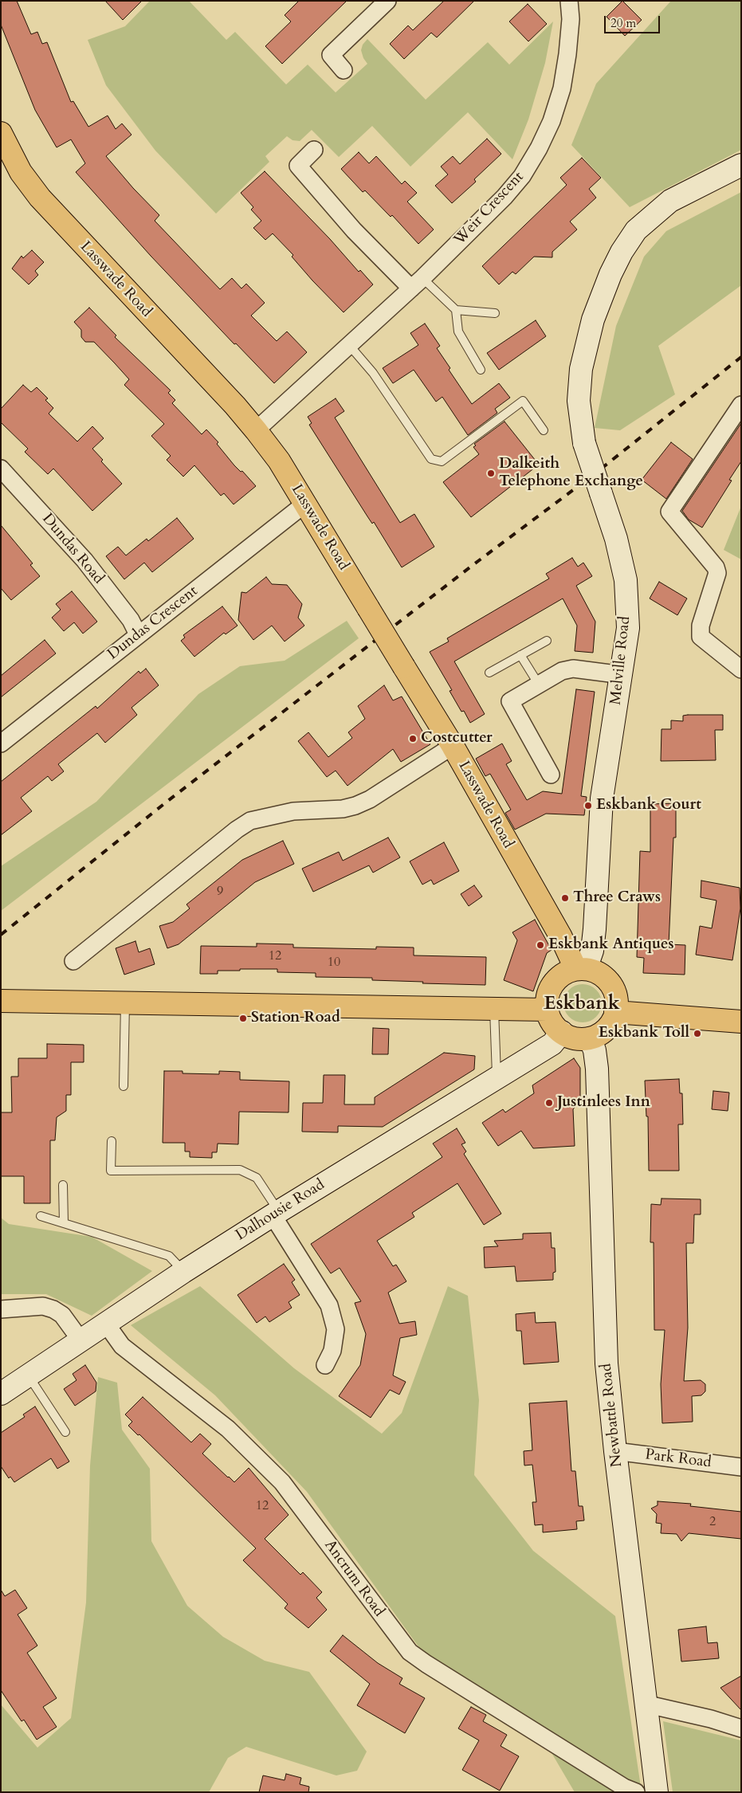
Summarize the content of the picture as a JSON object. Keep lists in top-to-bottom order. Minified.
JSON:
{"streets":{"main road":["Lasswade Road","Melville Road","Dalhousie Road","Newbattle Road"],"street":["Weir Crescent","Dundas Road","Dundas Crescent","Park Road","Ancrum Road"]},"crossings":[["Weir Crescent","Lasswade Road"],["Lasswade Road","Dundas Crescent"],["Lasswade Road","Melville Road"],["Lasswade Road","Dalhousie Road"],["Lasswade Road","Newbattle Road"],["Dundas Road","Dundas Crescent"],["Melville Road","Dalhousie Road"],["Melville Road","Newbattle Road"],["Dalhousie Road","Newbattle Road"],["Dalhousie Road","Ancrum Road"],["Newbattle Road","Park Road"]],"districts":["Eskbank"],"places":["Dalkeith Telephone Exchange","Costcutter","Eskbank Court","Three Craws","Eskbank Antiques","Station Road","Eskbank Toll","Justinlees Inn"],"house_numbers":["9","12","10","12","2"],"scale_bar":"20 m"}
